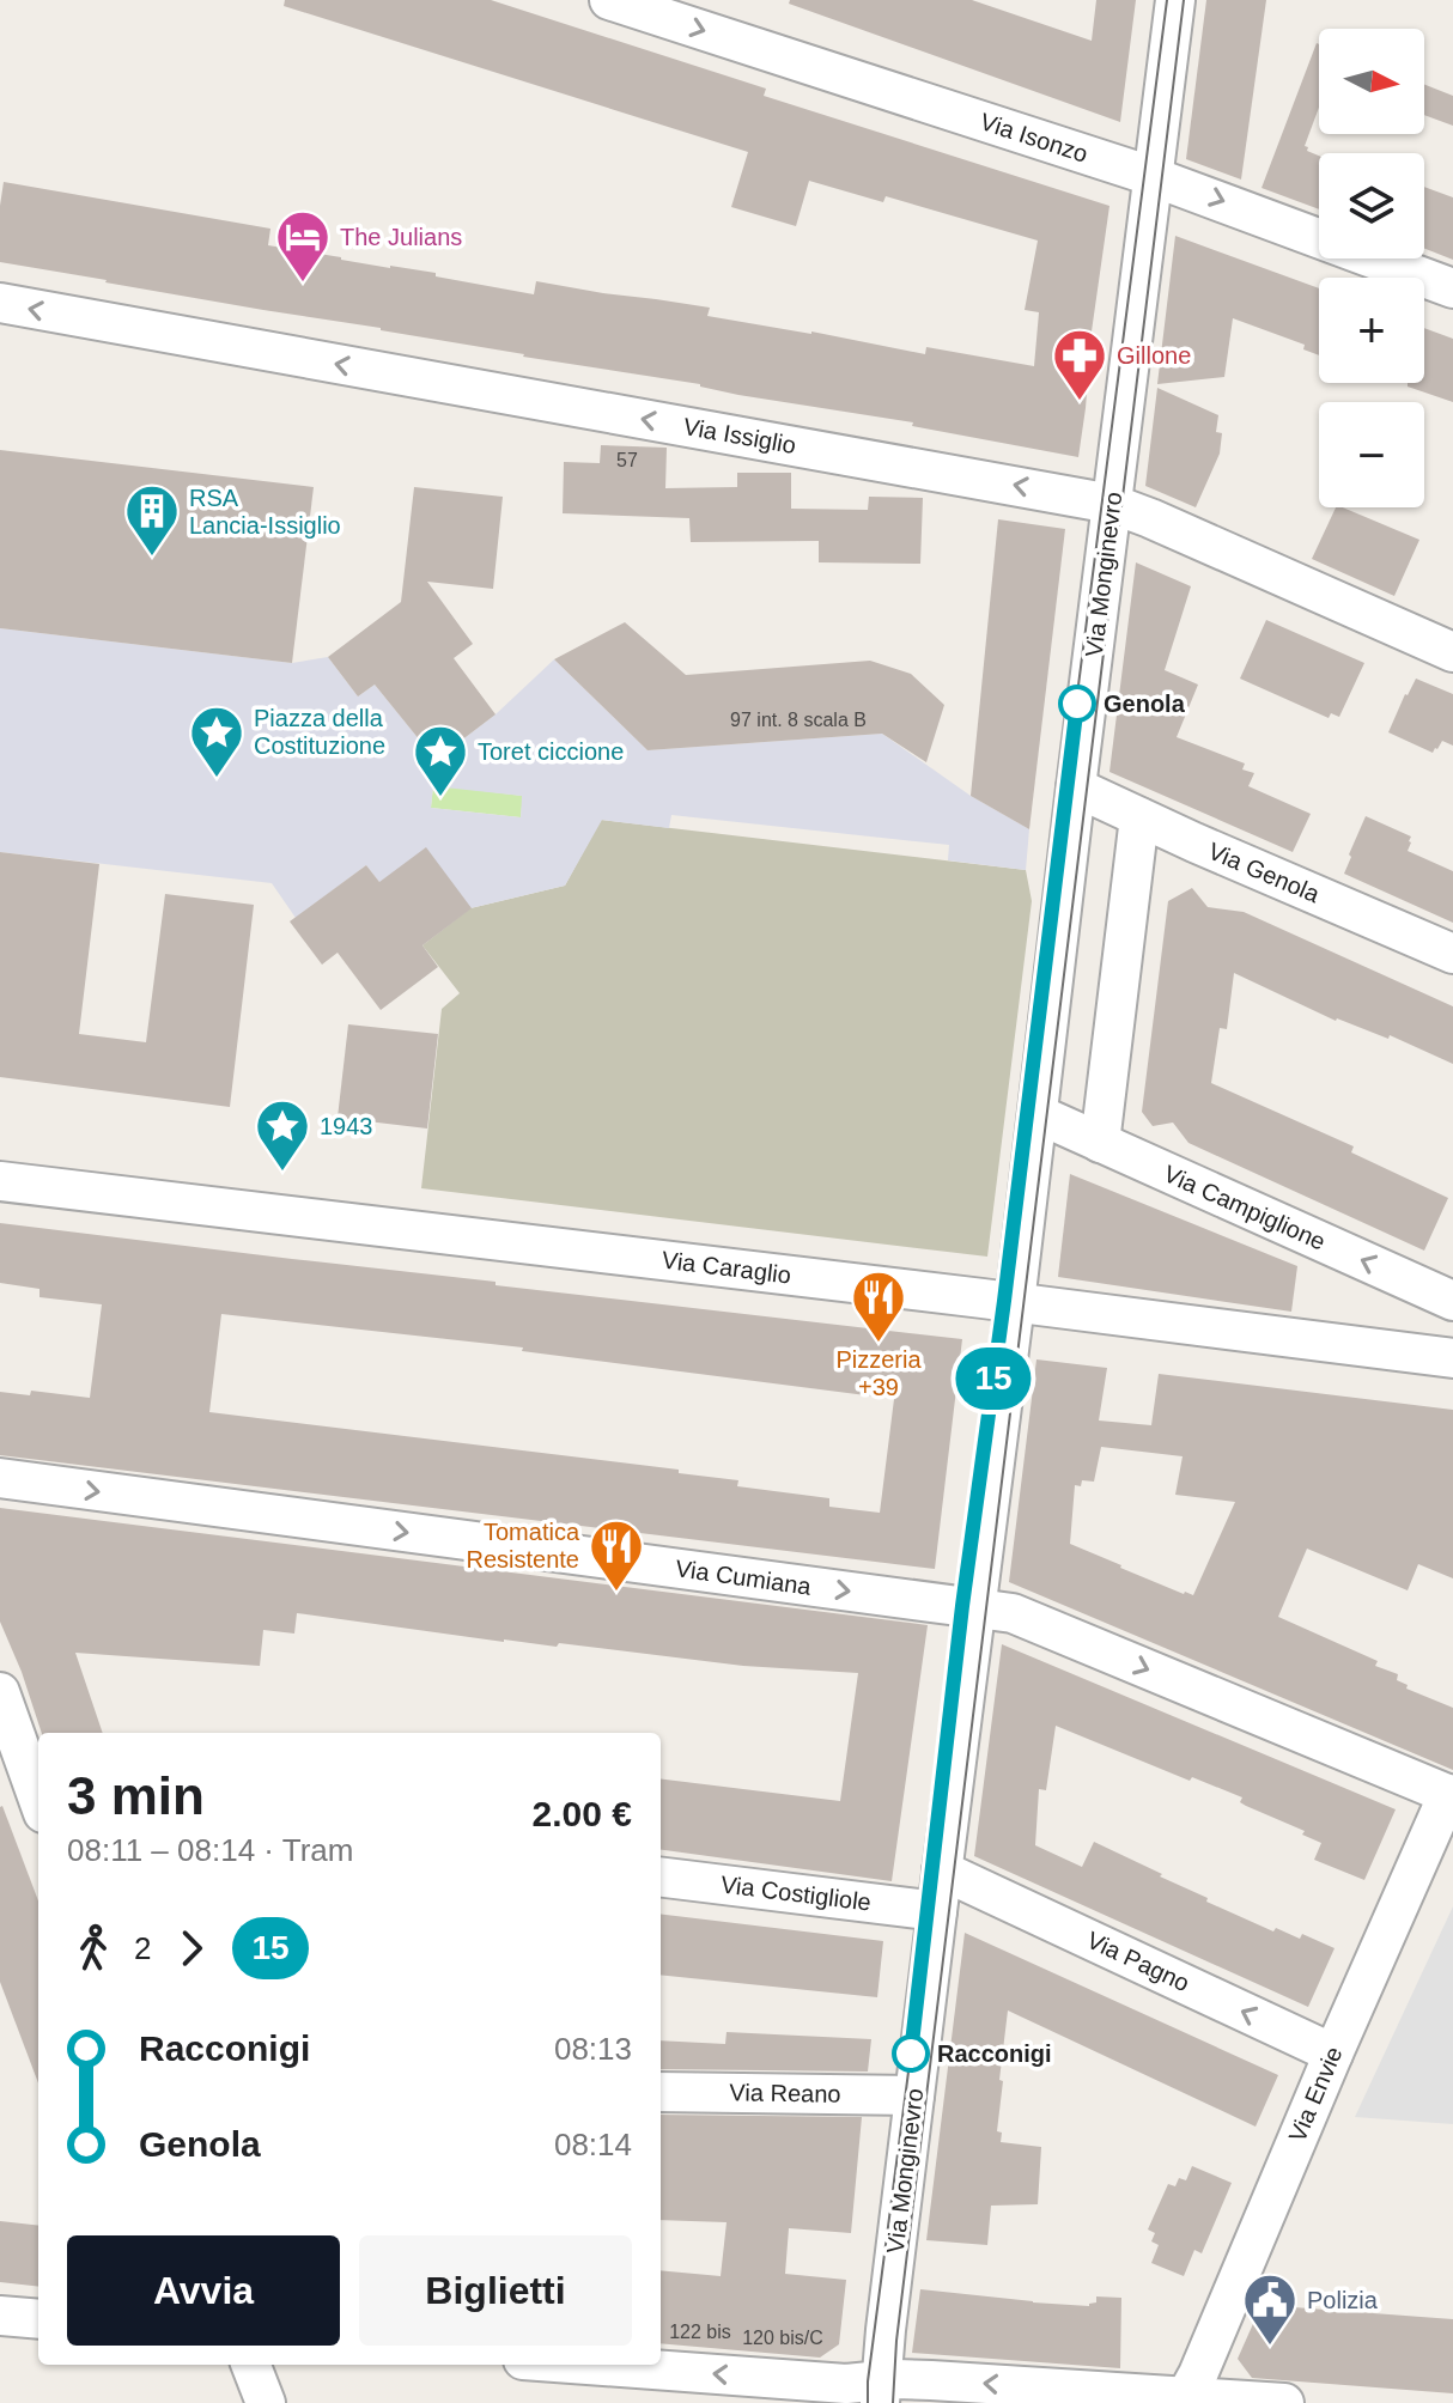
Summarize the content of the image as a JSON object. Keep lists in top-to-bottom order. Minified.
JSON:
{"streets":{"street":["Via Isonzo","Via Issiglio","Via Monginevro","Via Genola","Via Campiglione","Via Caraglio","Via Cumiana","Via Costigliole","Via Pagno","Via Reano","Via Envie"]},"crossings":[["Via Isonzo","Via Monginevro"],["Via Issiglio","Via Monginevro"],["Via Monginevro","Via Genola"],["Via Monginevro","Via Campiglione"],["Via Monginevro","Via Caraglio"],["Via Monginevro","Via Cumiana"],["Via Monginevro","Via Costigliole"],["Via Monginevro","Via Pagno"],["Via Monginevro","Via Reano"],["Via Cumiana","Via Envie"],["Via Pagno","Via Envie"]],"one_way":["Via Isonzo","Via Issiglio","Via Campiglione","Via Cumiana","Via Pagno"],"places":{"hotel":["The Julians"],"pharmacy":["Gillone"],"building":["RSA Lancia-Issiglio"],"other":["Genola","Racconigi"],"place":["Piazza della Costituzione","Toret ciccione","1943"],"restaurant":["Pizzeria +39","Tomatica Resistente"],"public building":["Polizia"]},"lines":["tram line 15"],"house_numbers":["57","97 int. 8 scala B","122 bis","120 bis/C"],"north":"right","page":{"on_map":"15","map_buttons":["+","−"],"heading":["3 min","08:11 – 08:14 · Tram","2.00 €"],"legs":["2","15"],"list":[{"name":"Racconigi","value":"08:13"},{"name":"Genola","value":"08:14"}],"buttons":["Avvia","Biglietti"]}}
